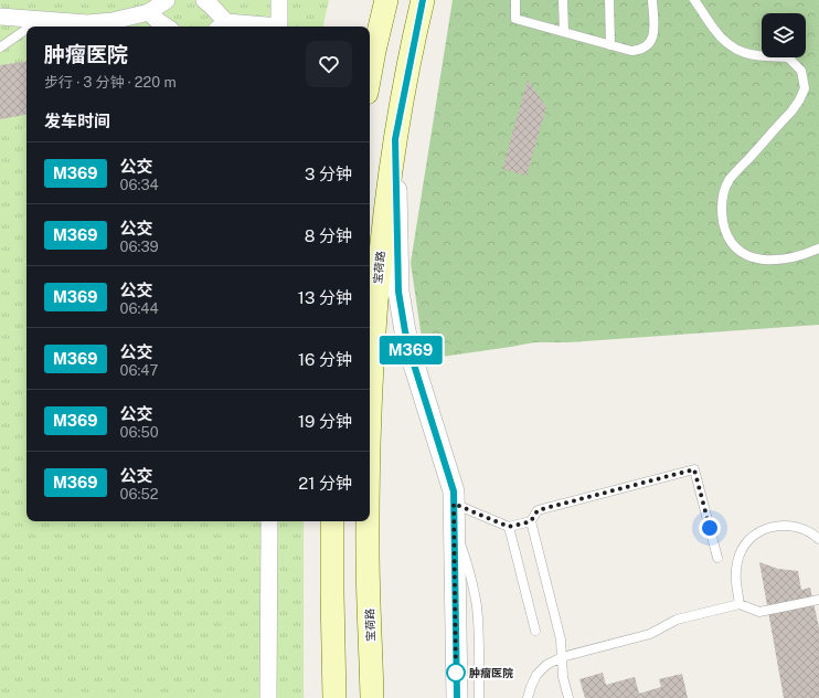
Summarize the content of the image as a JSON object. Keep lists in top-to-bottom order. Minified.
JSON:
{"streets":{"main road":["宝荷路"]},"places":["肿瘤医院"],"lines":["bus line M369"],"page":{"on_map":"M369","heading":[["肿瘤医院","步行 · 3 分钟 · 220 m"],"发车时间"],"list":[{"mark":"M369","name":"公交","note":"06:34","value":"3 分钟"},{"mark":"M369","name":"公交","note":"06:39","value":"8 分钟"},{"mark":"M369","name":"公交","note":"06:44","value":"13 分钟"},{"mark":"M369","name":"公交","note":"06:47","value":"16 分钟"},{"mark":"M369","name":"公交","note":"06:50","value":"19 分钟"},{"mark":"M369","name":"公交","note":"06:52","value":"21 分钟"}]}}
